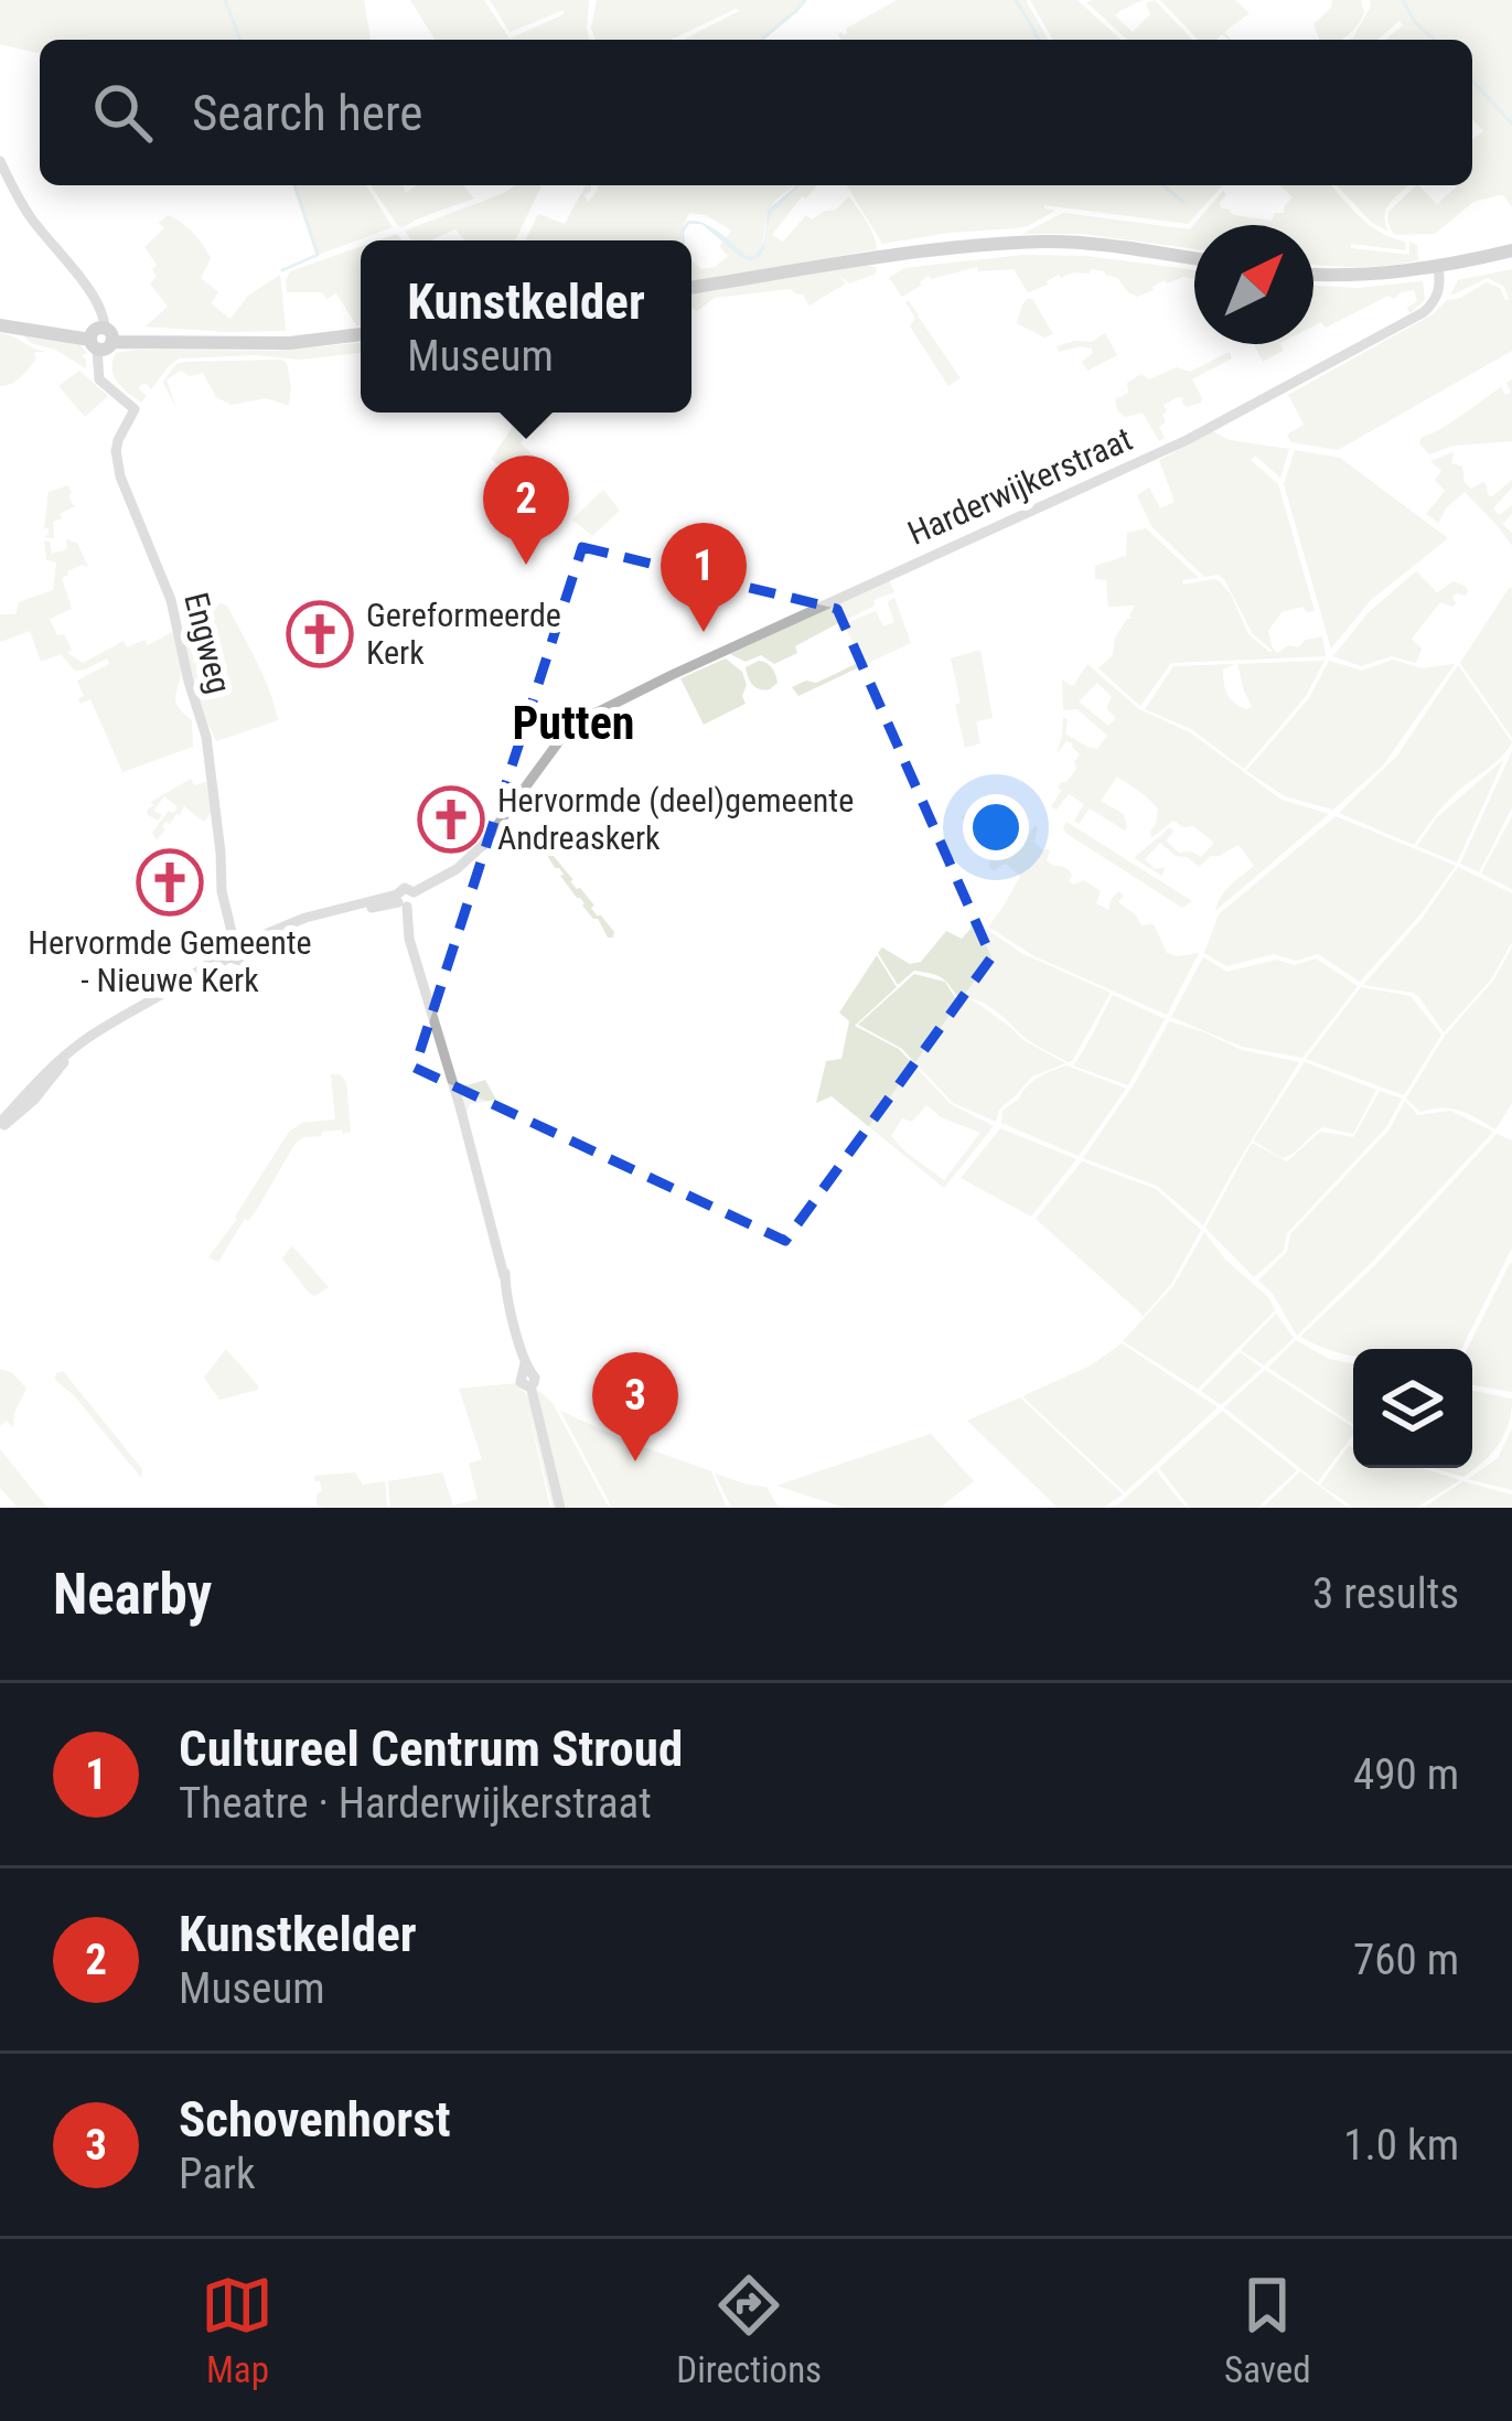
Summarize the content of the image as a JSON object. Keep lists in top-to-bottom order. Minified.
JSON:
{"streets":{"main road":["Harderwijkerstraat","Engweg"]},"districts":["Putten"],"places":{"church":["Gereformeerde Kerk","Hervormde (deel)gemeente Andreaskerk","Hervormde Gemeente - Nieuwe Kerk"]},"north":"top right","page":{"search":"Search here","popup":["Kunstkelder","Museum"],"pins":["2","1","3"],"heading":["Nearby","3 results"],"list":[{"mark":"1","name":"Cultureel Centrum Stroud","note":"Theatre · Harderwijkerstraat","value":"490 m"},{"mark":"2","name":"Kunstkelder","note":"Museum","value":"760 m"},{"mark":"3","name":"Schovenhorst","note":"Park","value":"1.0 km"}],"nav":["Map","Directions","Saved"]}}
